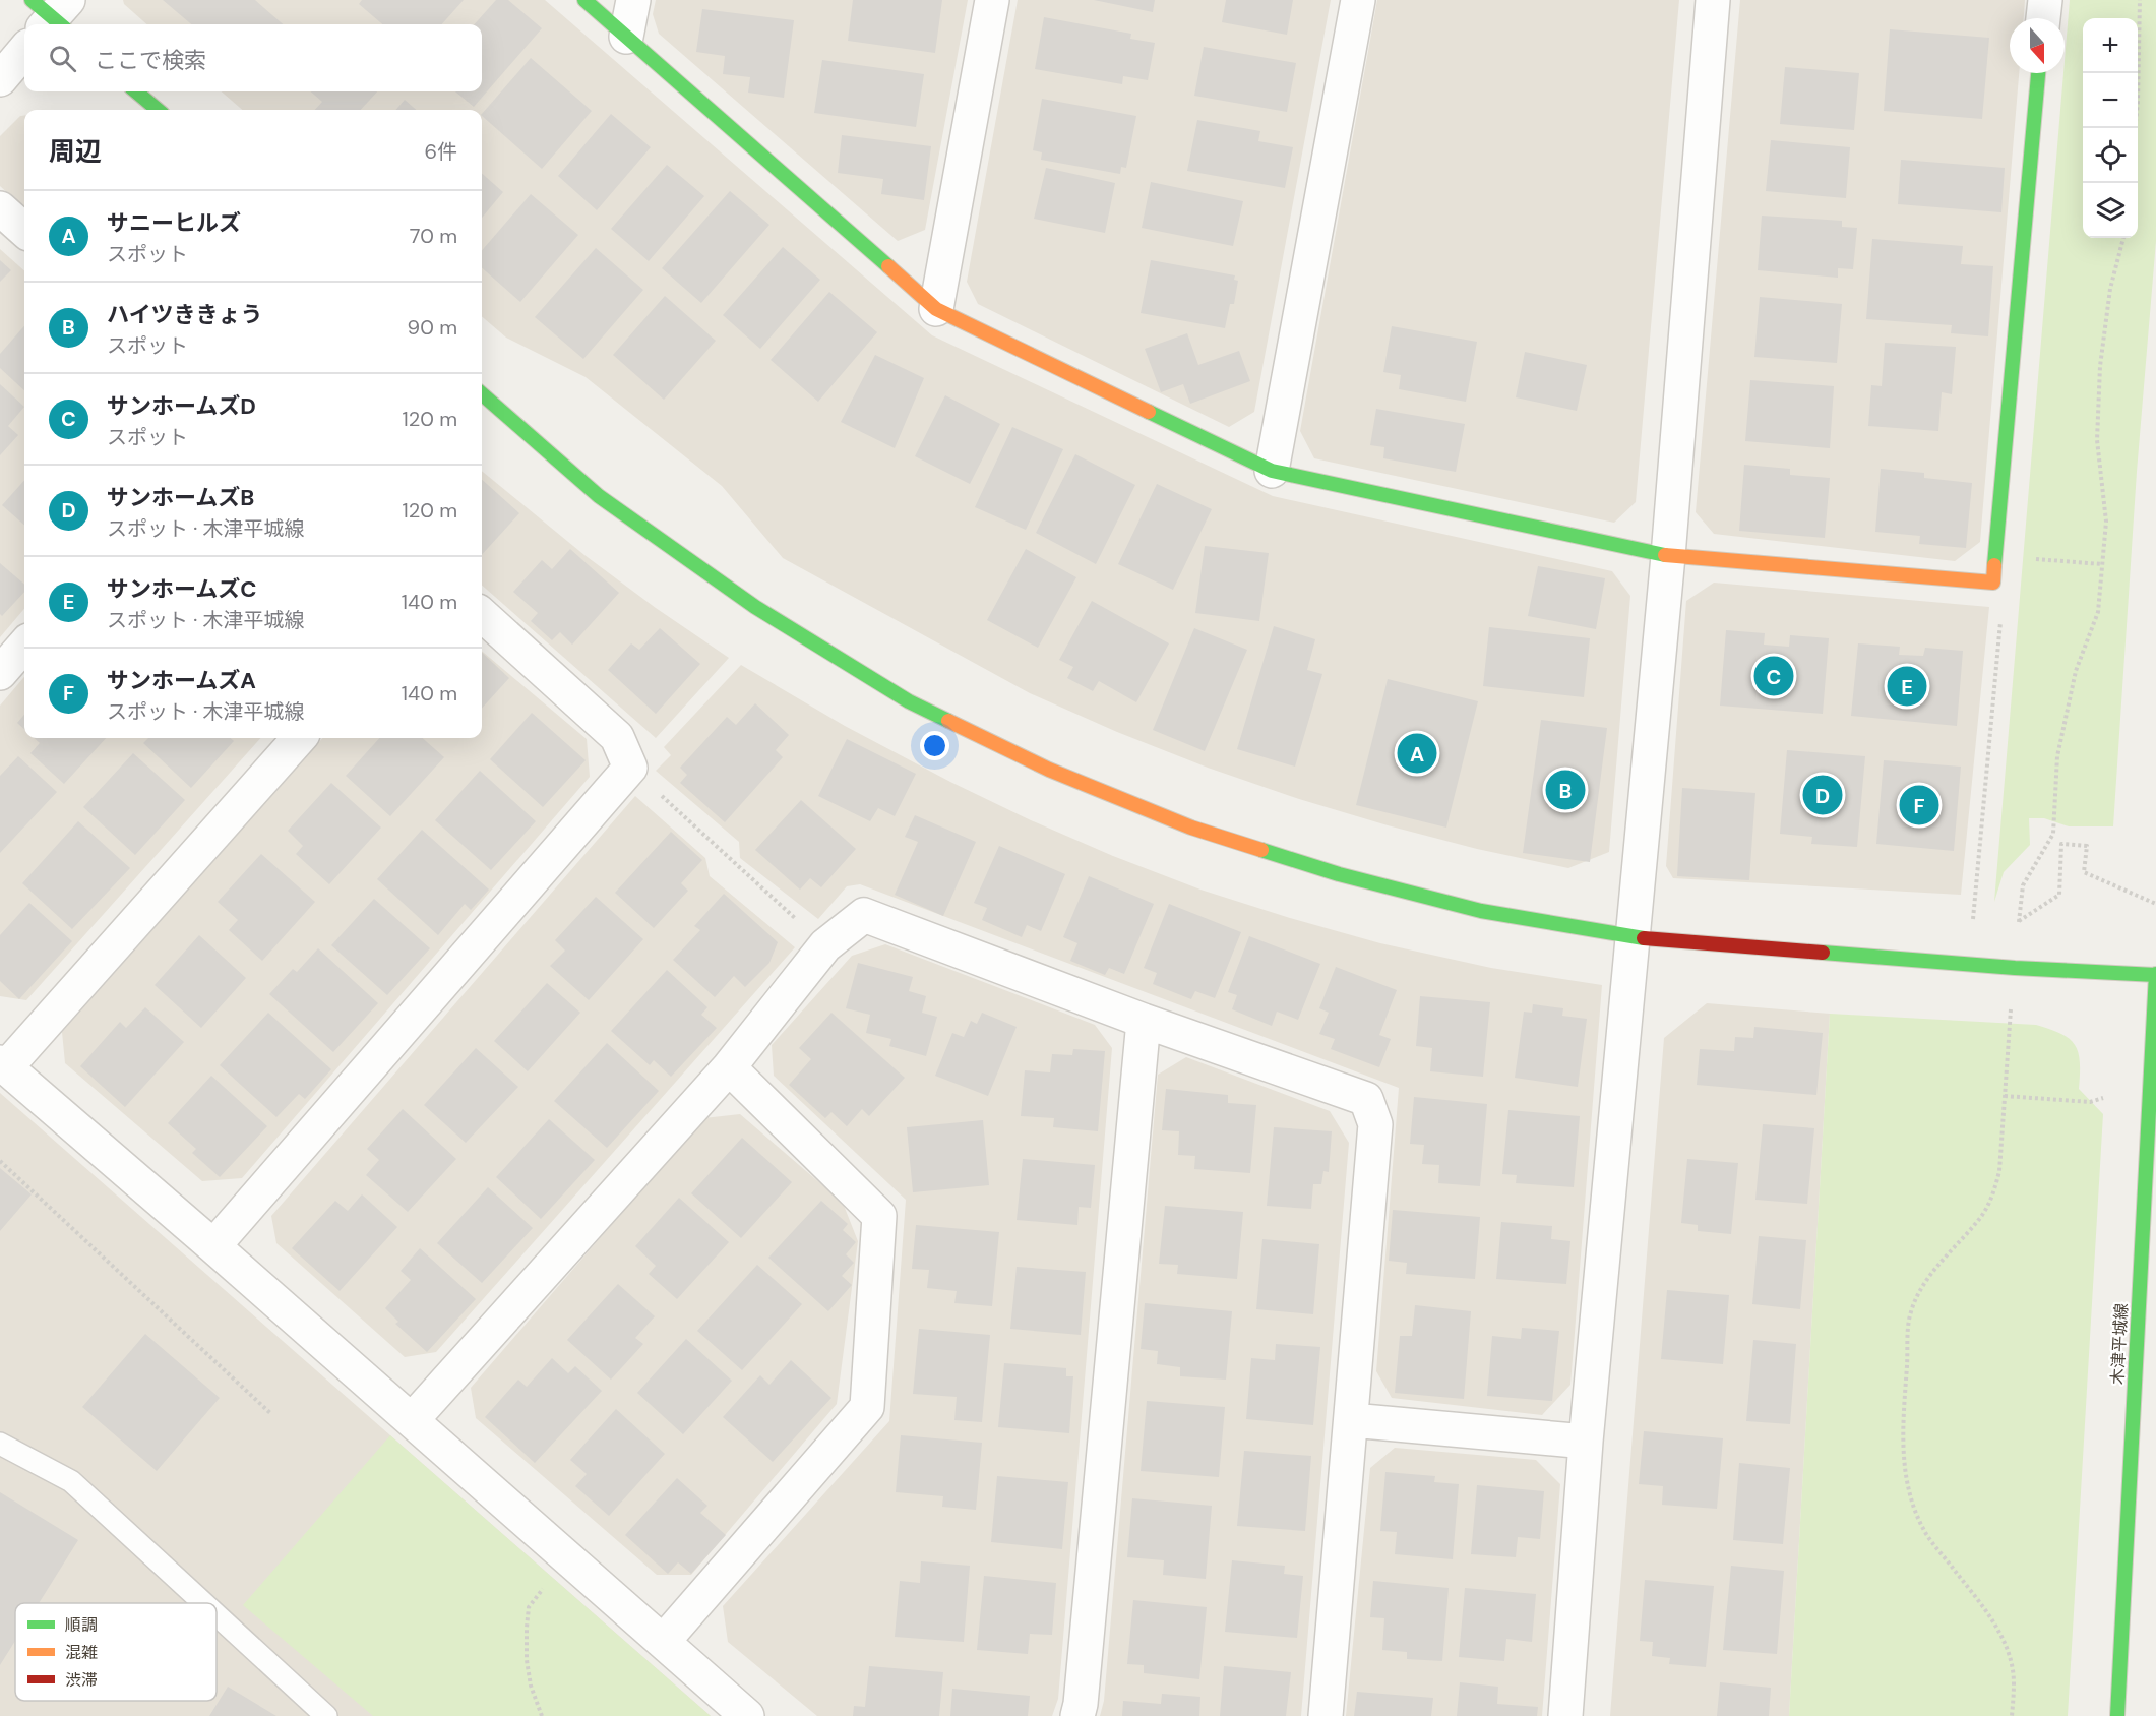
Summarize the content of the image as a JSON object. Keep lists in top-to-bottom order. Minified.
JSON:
{"streets":{"street":["木津平城線"]},"legend":["順調","混雑","渋滞"],"north":"bottom","page":{"map_buttons":["+","−"],"search":"ここで検索","heading":["周辺","6件"],"list":[{"mark":"A","name":"サニーヒルズ","note":"スポット","value":"70 m"},{"mark":"B","name":"ハイツききょう","note":"スポット","value":"90 m"},{"mark":"C","name":"サンホームズD","note":"スポット","value":"120 m"},{"mark":"D","name":"サンホームズB","note":"スポット · 木津平城線","value":"120 m"},{"mark":"E","name":"サンホームズC","note":"スポット · 木津平城線","value":"140 m"},{"mark":"F","name":"サンホームズA","note":"スポット · 木津平城線","value":"140 m"}],"pins":["C","E","A","B","D","F"]}}
